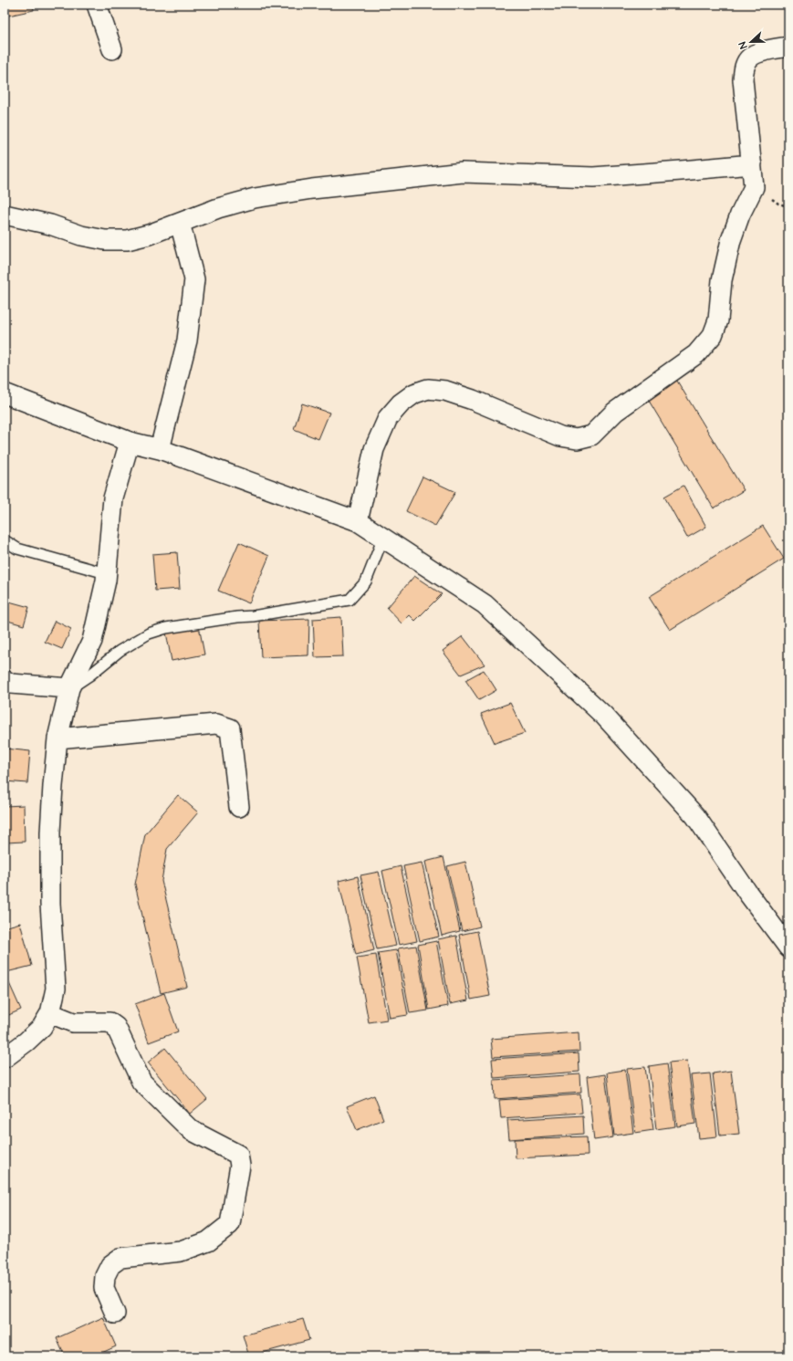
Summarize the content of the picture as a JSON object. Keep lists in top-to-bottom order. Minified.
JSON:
{"north":"left"}
